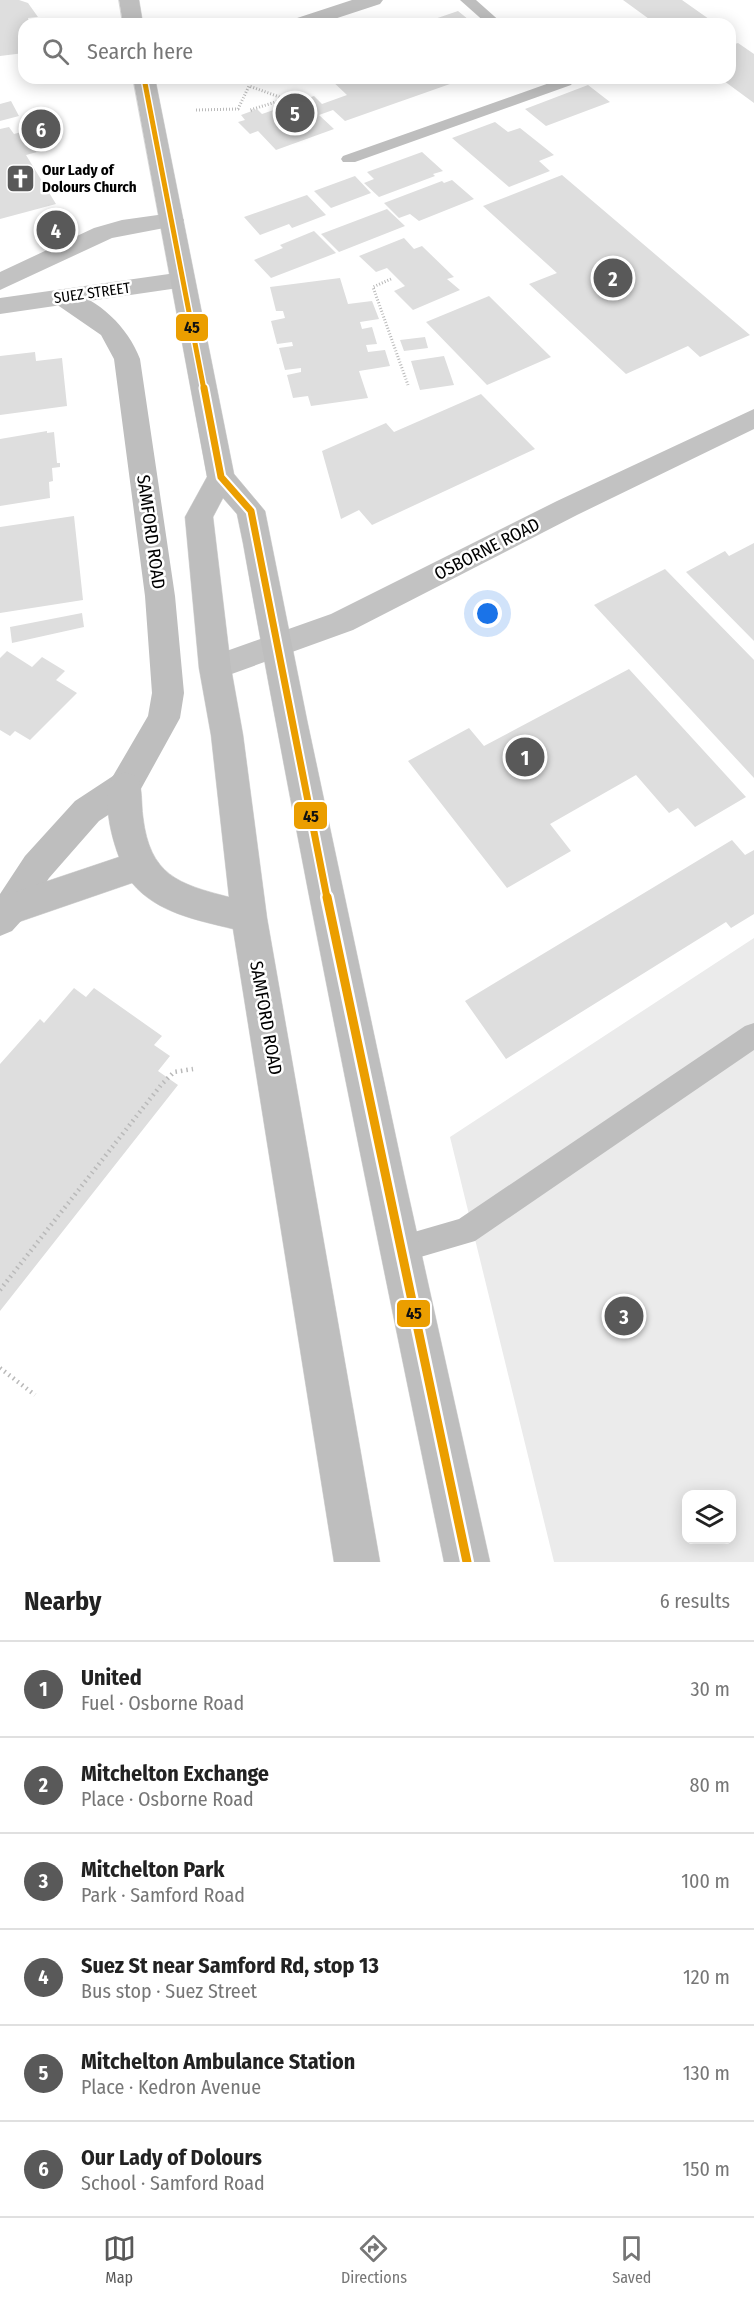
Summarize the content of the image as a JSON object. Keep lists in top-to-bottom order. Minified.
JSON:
{"streets":{"main road":["SAMFORD ROAD"],"street":["SUEZ STREET","OSBORNE ROAD"]},"crossings":[["SUEZ STREET","SAMFORD ROAD"],["SAMFORD ROAD","OSBORNE ROAD"]],"places":{"church":["Our Lady of Dolours Church"]},"lines":["transit line 45"],"page":{"search":"Search here","pins":["5","6","4","2","1","3"],"heading":["Nearby","6 results"],"list":[{"mark":"1","name":"United","note":"Fuel · Osborne Road","value":"30 m"},{"mark":"2","name":"Mitchelton Exchange","note":"Place · Osborne Road","value":"80 m"},{"mark":"3","name":"Mitchelton Park","note":"Park · Samford Road","value":"100 m"},{"mark":"4","name":"Suez St near Samford Rd, stop 13","note":"Bus stop · Suez Street","value":"120 m"},{"mark":"5","name":"Mitchelton Ambulance Station","note":"Place · Kedron Avenue","value":"130 m"},{"mark":"6","name":"Our Lady of Dolours","note":"School · Samford Road","value":"150 m"}],"nav":["Map","Directions","Saved"]}}
